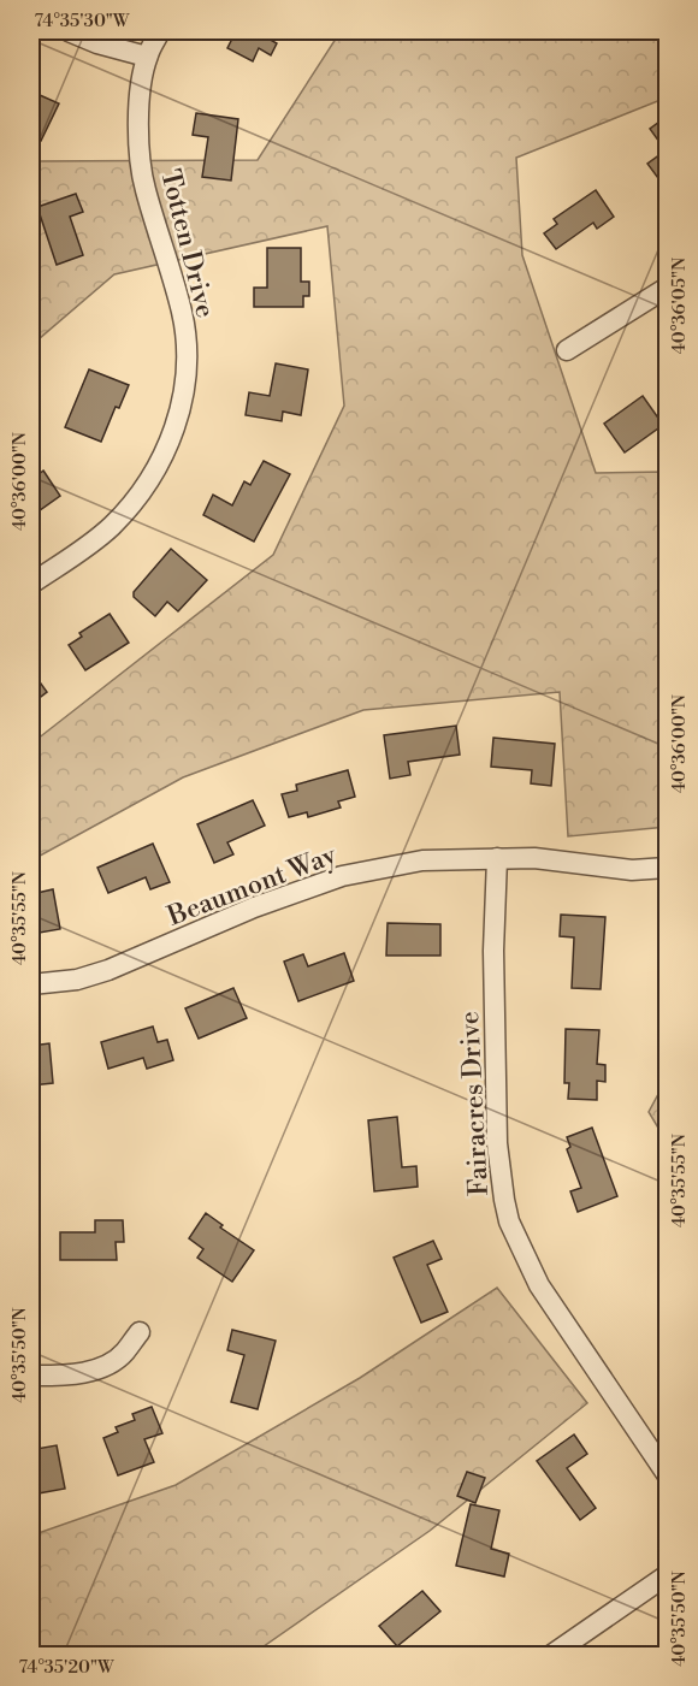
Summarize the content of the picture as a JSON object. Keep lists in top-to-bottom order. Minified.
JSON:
{"streets":{"street":["Totten Drive","Beaumont Way","Fairacres Drive"]},"crossings":[["Beaumont Way","Fairacres Drive"]],"coordinates":["74°35'30\"W","40°36'05\"N","40°36'00\"N","40°35'55\"N","40°35'50\"N","74°35'20\"W"]}
